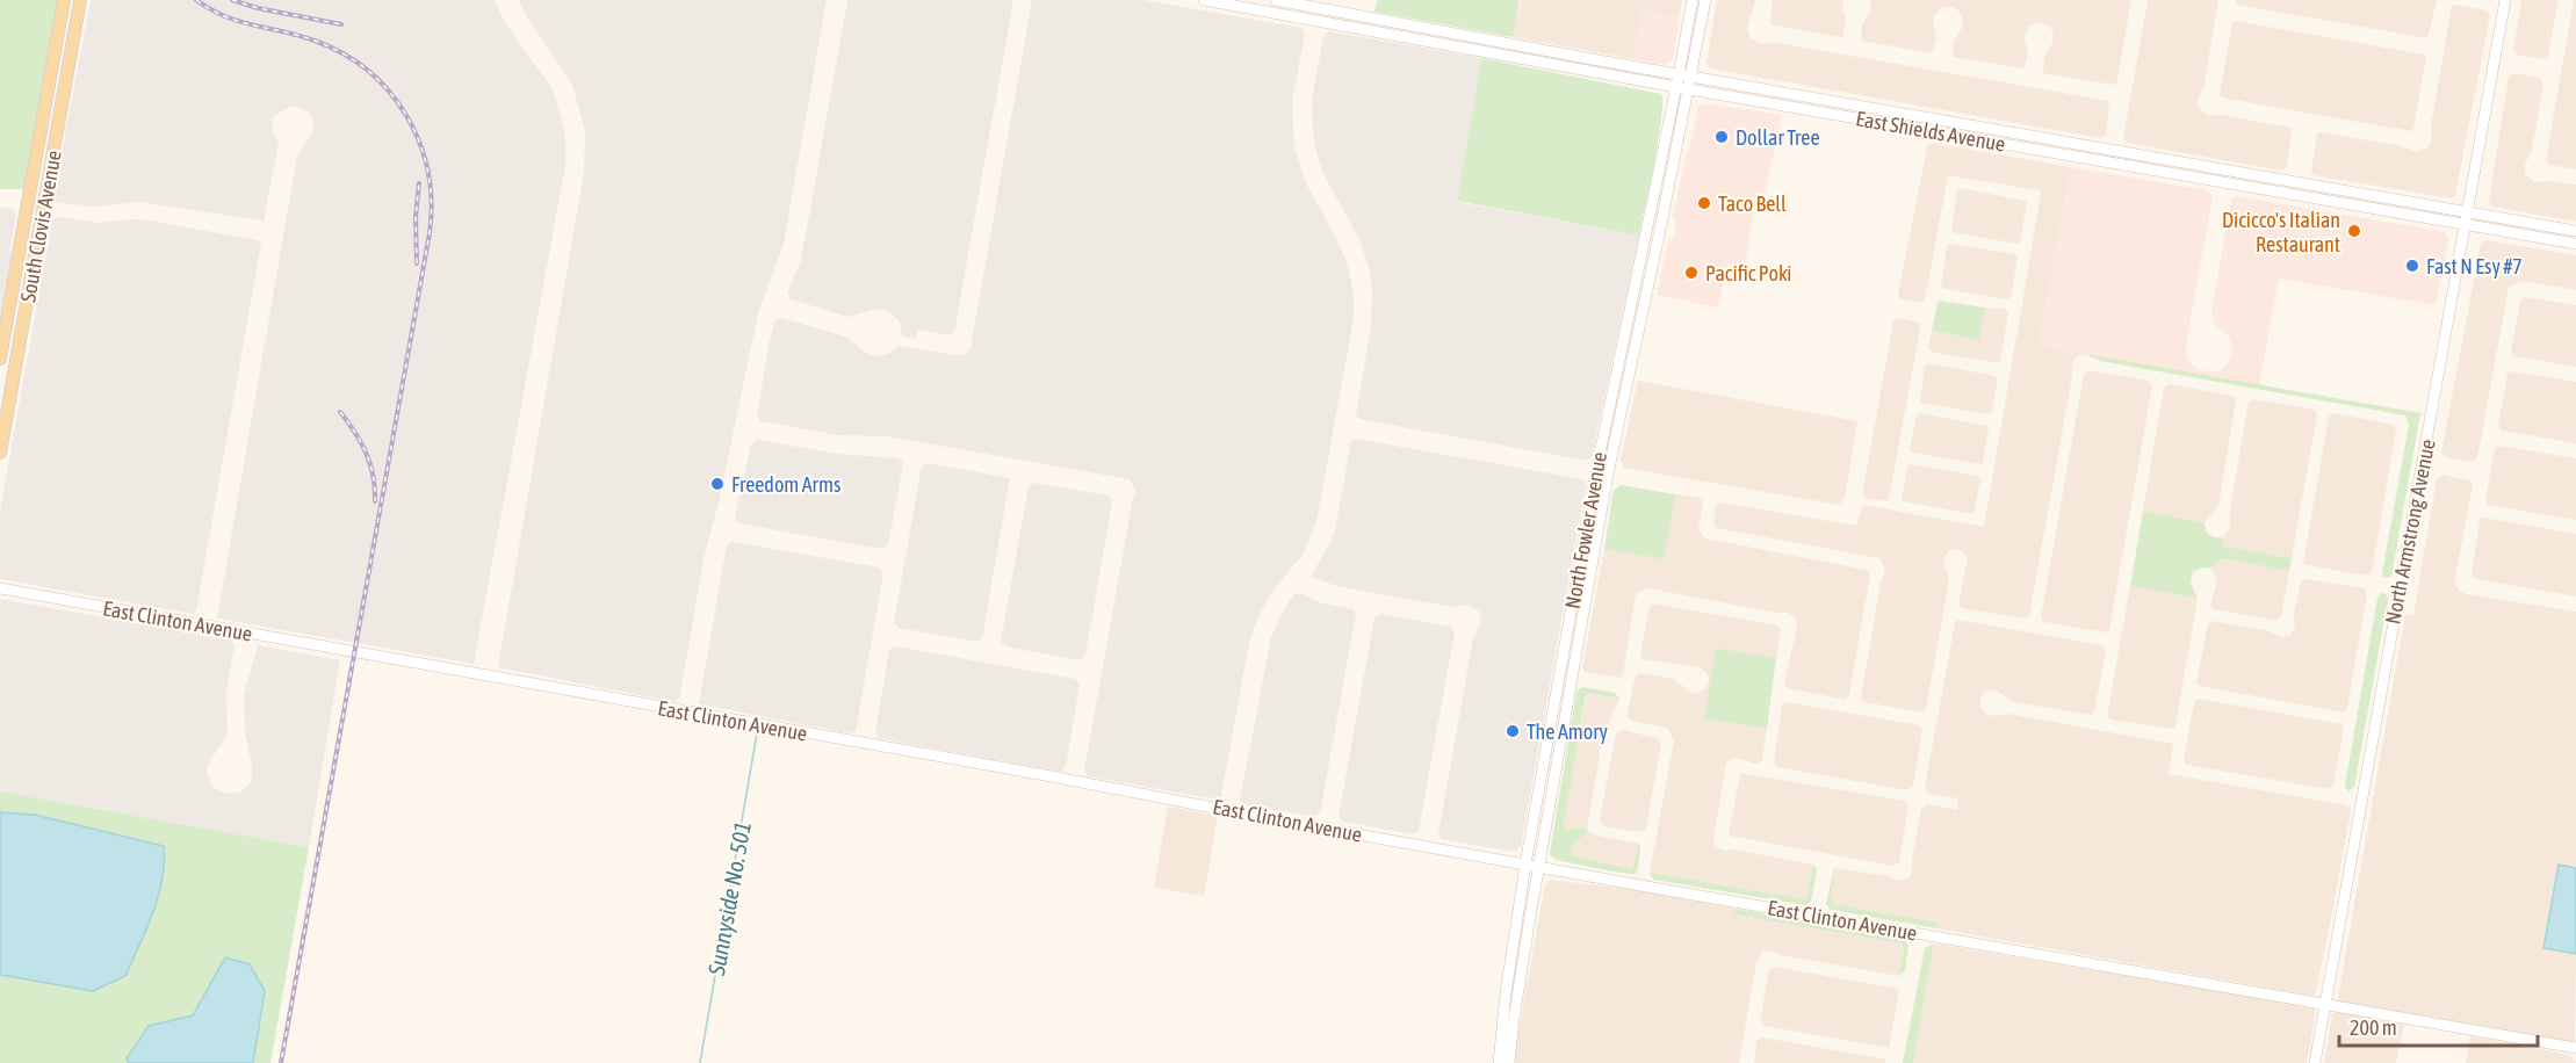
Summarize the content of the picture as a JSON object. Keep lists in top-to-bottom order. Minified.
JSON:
{"streets":{"main road":["East Shields Avenue","South Clovis Avenue","North Fowler Avenue","North Armstrong Avenue","East Clinton Avenue"]},"crossings":[["East Shields Avenue","North Fowler Avenue"],["East Shields Avenue","North Armstrong Avenue"],["North Fowler Avenue","East Clinton Avenue"],["North Armstrong Avenue","East Clinton Avenue"]],"water":["Sunnyside No. 501"],"places":["Dollar Tree","Taco Bell","Dicicco's Italian Restaurant","Fast N Esy #7","Pacific Poki","Freedom Arms","The Amory"],"scale_bar":"200 m"}
